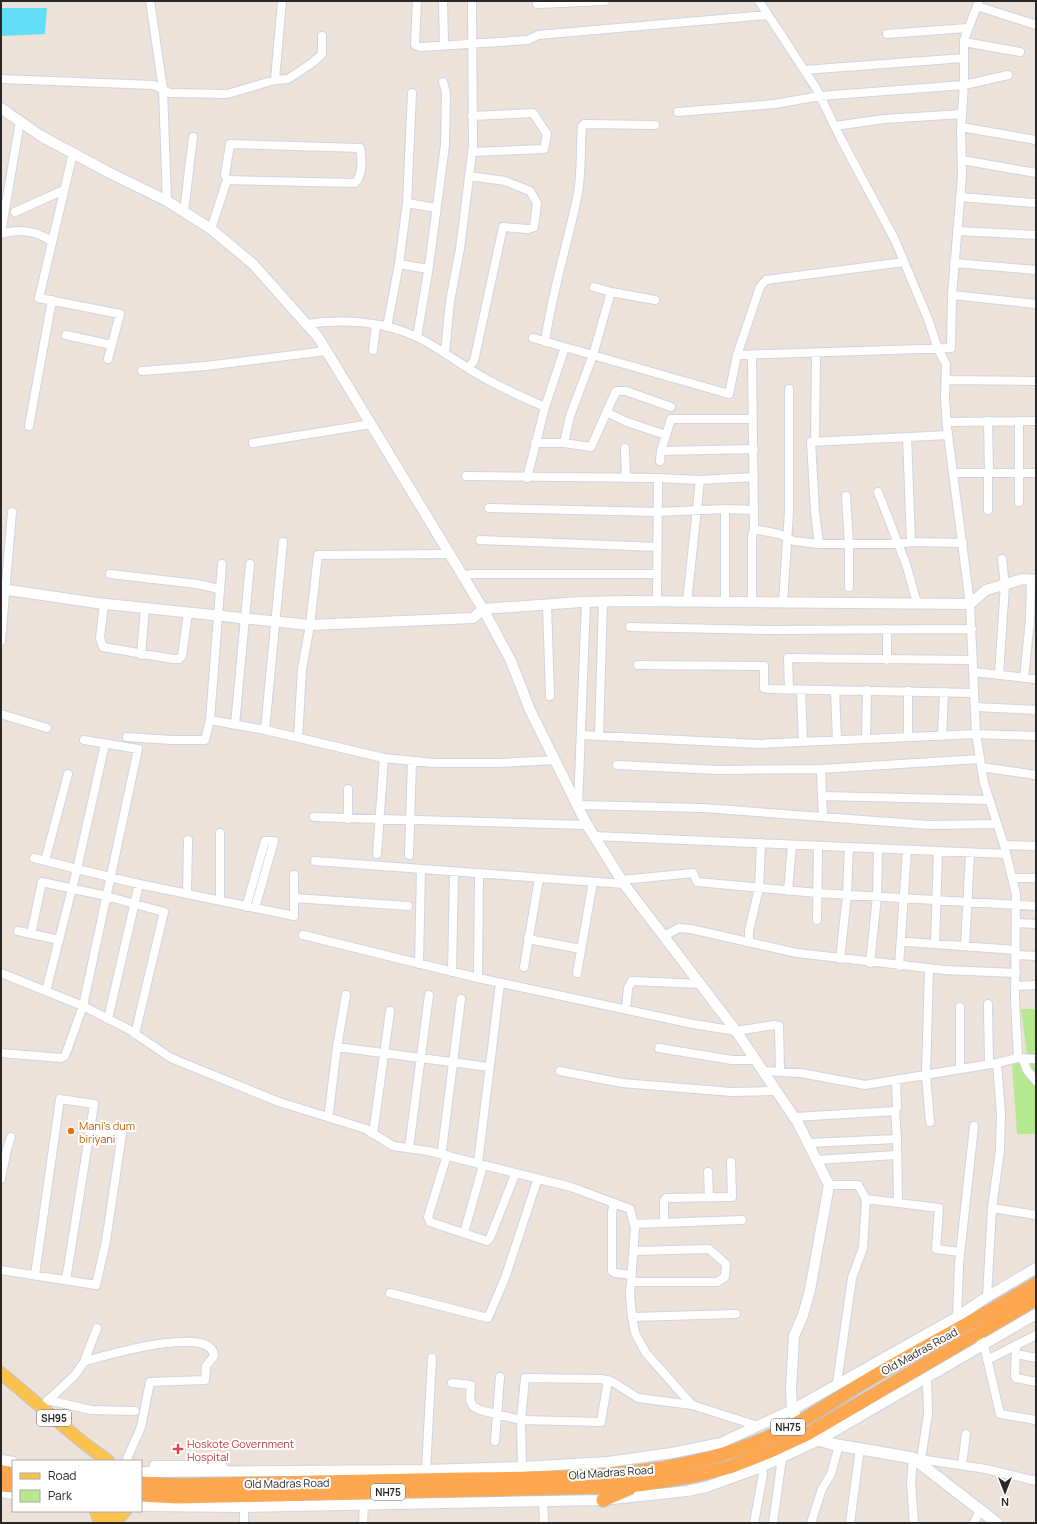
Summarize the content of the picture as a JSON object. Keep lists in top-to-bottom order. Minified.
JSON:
{"streets":{"highway":["Old Madras Road","NH75"],"main road":["SH95"]},"places":{"other":["Mani's dum biriyani"],"health":["Hoskote Government Hospital"]},"legend":["Road","Park"],"north":"bottom"}
